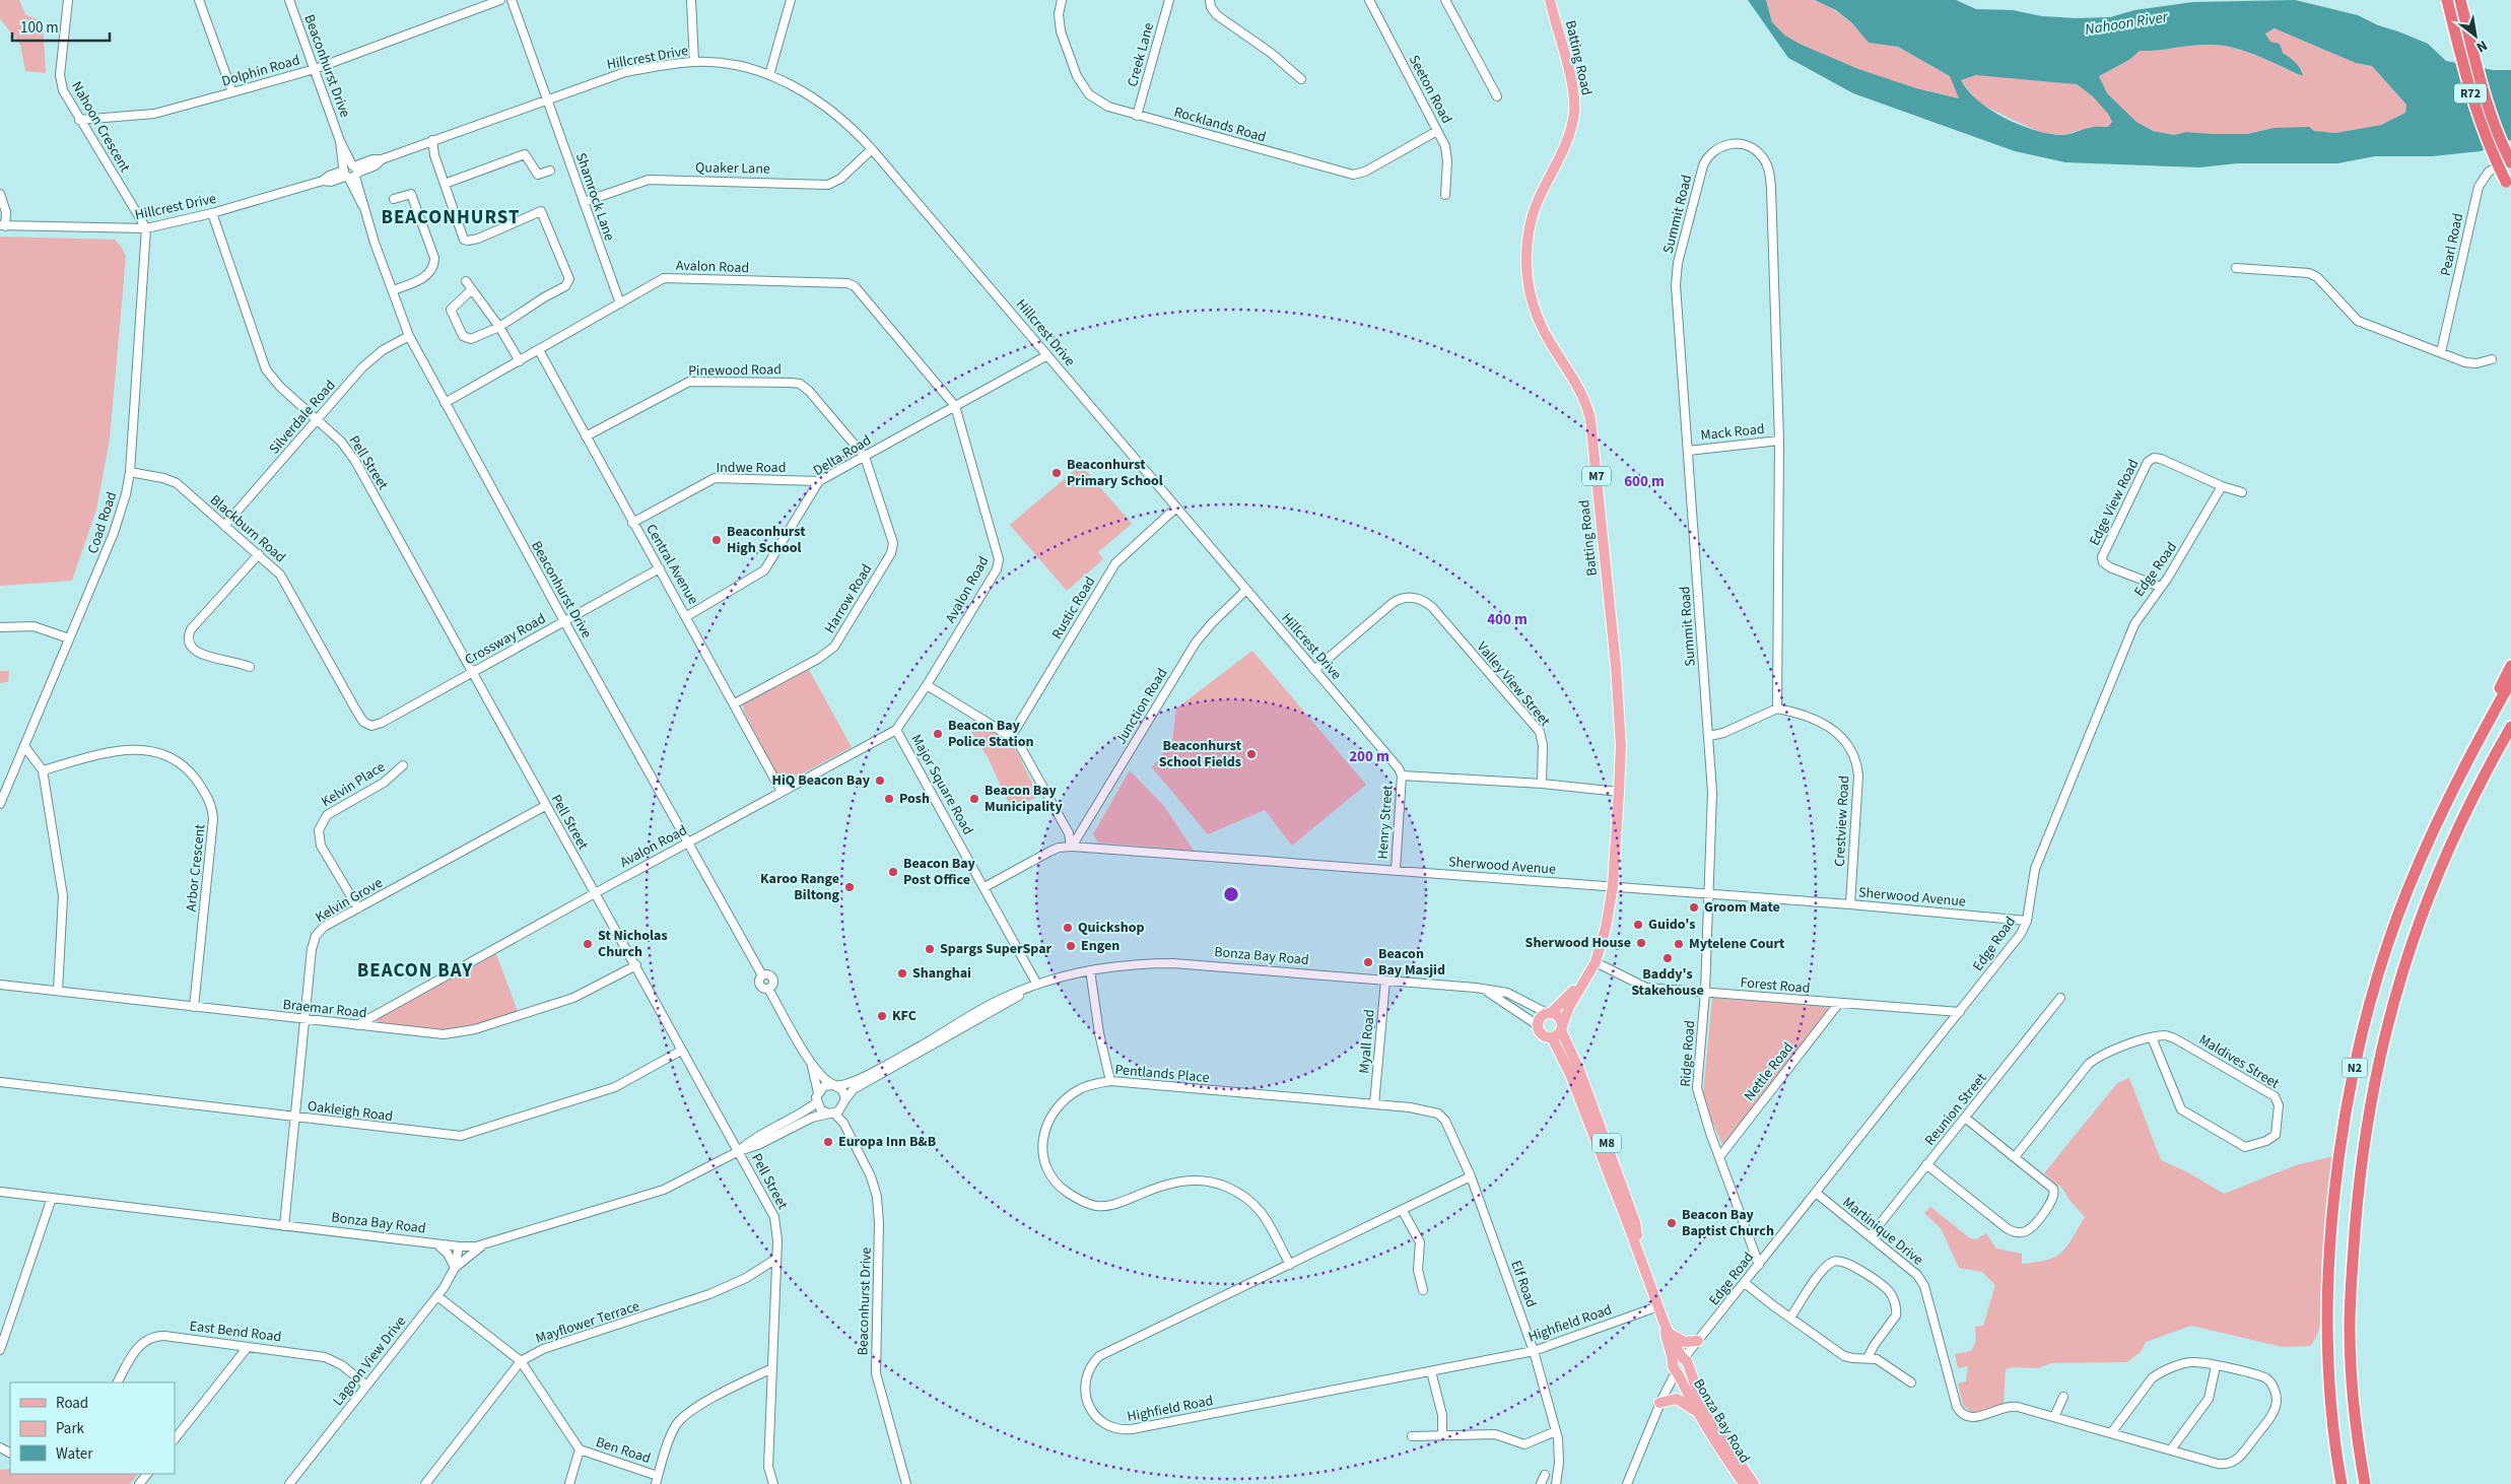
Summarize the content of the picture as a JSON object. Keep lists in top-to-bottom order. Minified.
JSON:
{"streets":{"highway":["R72","N2"],"main road":["Batting Road","M7","Bonza Bay Road","M8"],"street":["Creek Lane","Hillcrest Drive","Beaconhurst Drive","Dolphin Road","Seeton Road","Rocklands Road","Nahoon Crescent","Quaker Lane","Shamrock Lane","Summit Road","Pearl Road","Avalon Road","Pinewood Road","Silverdale Road","Mack Road","Delta Road","Pell Street","Indwe Road","Edge View Road","Coad Road","Blackburn Road","Central Avenue","Edge Road","Harrow Road","Rustic Road","Crossway Road","Valley View Street","Junction Road","Kelvin Place","Major Square Road","Crestview Road","Henry Street","Sherwood Avenue","Arbor Crescent","Kelvin Grove","Forest Road","Braemar Road","Myall Road","Ridge Road","Maldives Street","Nettle Road","Pentlands Place","Reunion Street","Oakleigh Road","Martinique Drive","Elf Road","Mayflower Terrace","Highfield Road","East Bend Road","Lagoon View Drive","Ben Road"]},"crossings":[["Creek Lane","Rocklands Road"],["Hillcrest Drive","Beaconhurst Drive"],["Hillcrest Drive","Nahoon Crescent"],["Hillcrest Drive","Quaker Lane"],["Hillcrest Drive","Shamrock Lane"],["Hillcrest Drive","Delta Road"],["Hillcrest Drive","Pell Street"],["Hillcrest Drive","Coad Road"],["Hillcrest Drive","Rustic Road"],["Hillcrest Drive","Valley View Street"],["Hillcrest Drive","Junction Road"],["Hillcrest Drive","Henry Street"],["Batting Road","Sherwood Avenue"],["Batting Road","Bonza Bay Road"],["Batting Road","Forest Road"],["Beaconhurst Drive","Dolphin Road"],["Beaconhurst Drive","Avalon Road"],["Beaconhurst Drive","Silverdale Road"],["Beaconhurst Drive","Crossway Road"],["Beaconhurst Drive","Bonza Bay Road"],["Dolphin Road","Nahoon Crescent"],["Seeton Road","Rocklands Road"],["R72","Pearl Road"],["Nahoon Crescent","Coad Road"],["Quaker Lane","Shamrock Lane"],["Shamrock Lane","Avalon Road"],["Summit Road","Mack Road"],["Summit Road","Crestview Road"],["Summit Road","Sherwood Avenue"],["Summit Road","Ridge Road"],["Avalon Road","Delta Road"],["Avalon Road","Pell Street"],["Avalon Road","Central Avenue"],["Avalon Road","Major Square Road"],["Avalon Road","Braemar Road"],["Pinewood Road","Delta Road"],["Pinewood Road","Central Avenue"],["Pinewood Road","Harrow Road"],["Silverdale Road","Pell Street"],["Silverdale Road","Blackburn Road"],["Delta Road","Indwe Road"],["Delta Road","Central Avenue"],["Delta Road","Harrow Road"],["Pell Street","Crossway Road"],["Pell Street","Kelvin Grove"],["Pell Street","Bonza Bay Road"],["Pell Street","Braemar Road"],["Pell Street","Oakleigh Road"],["Pell Street","Mayflower Terrace"],["Indwe Road","Central Avenue"],["Edge View Road","Edge Road"],["Coad Road","Blackburn Road"],["Blackburn Road","Crossway Road"],["Central Avenue","Harrow Road"],["Central Avenue","Crossway Road"],["Edge Road","Sherwood Avenue"],["Edge Road","Bonza Bay Road"],["Edge Road","Forest Road"],["Edge Road","Ridge Road"],["Edge Road","Martinique Drive"],["Junction Road","Sherwood Avenue"],["Kelvin Place","Kelvin Grove"],["Major Square Road","Sherwood Avenue"],["Major Square Road","Bonza Bay Road"],["Crestview Road","Sherwood Avenue"],["Henry Street","Sherwood Avenue"],["Sherwood Avenue","Ridge Road"],["Arbor Crescent","Braemar Road"],["Kelvin Grove","Bonza Bay Road"],["Kelvin Grove","Braemar Road"],["Kelvin Grove","Oakleigh Road"],["Bonza Bay Road","Myall Road"],["Bonza Bay Road","Highfield Road"],["Bonza Bay Road","Lagoon View Drive"],["Forest Road","Ridge Road"],["Forest Road","Nettle Road"],["Myall Road","Pentlands Place"],["Ridge Road","Nettle Road"],["Pentlands Place","Elf Road"],["Pentlands Place","Highfield Road"],["Reunion Street","Martinique Drive"],["Elf Road","Highfield Road"],["East Bend Road","Lagoon View Drive"]],"districts":["BEACONHURST","BEACON BAY"],"water":["Nahoon River"],"places":["Beaconhurst Primary School","Beaconhurst High School","Beacon Bay Police Station","Beaconhurst School Fields","HiQ Beacon Bay","Posh","Beacon Bay Municipality","Beacon Bay Post Office","Karoo Range Biltong","Groom Mate","Guido's","Quickshop","Sherwood House","St Nicholas Church","Mytelene Court","Engen","Spargs SuperSpar","Baddy's Stakehouse","Beacon Bay Masjid","Shanghai","KFC","Europa Inn B&B","Beacon Bay Baptist Church"],"legend":["Road","Park","Water"],"scale_bar":"100 m","north":"bottom right","rings":["600 m","400 m","200 m"]}
